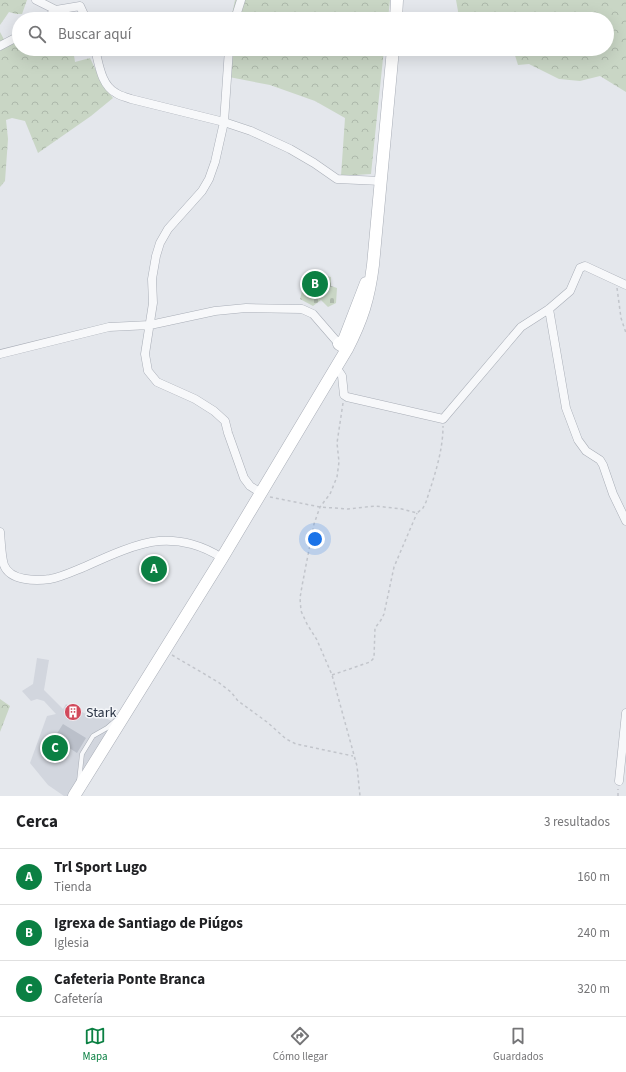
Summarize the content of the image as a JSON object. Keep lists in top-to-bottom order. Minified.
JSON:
{"places":{"building":["Stark"]},"page":{"search":"Buscar aquí","pins":["B","A","C"],"heading":["Cerca","3 resultados"],"list":[{"mark":"A","name":"Trl Sport Lugo","note":"Tienda","value":"160 m"},{"mark":"B","name":"Igrexa de Santiago de Piúgos","note":"Iglesia","value":"240 m"},{"mark":"C","name":"Cafeteria Ponte Branca","note":"Cafetería","value":"320 m"}],"nav":["Mapa","Cómo llegar","Guardados"]}}
